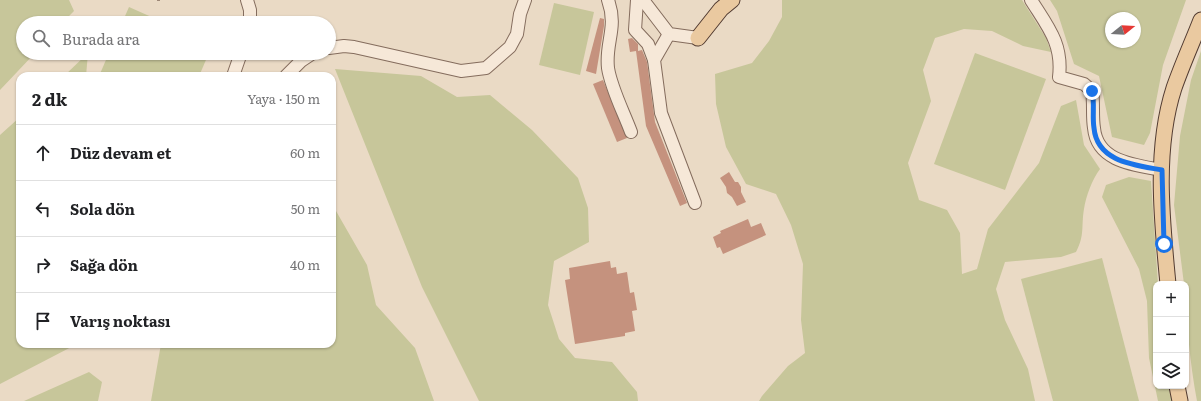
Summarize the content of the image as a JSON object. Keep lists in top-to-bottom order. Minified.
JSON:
{"north":"right","page":{"search":"Burada ara","heading":["2 dk","Yaya · 150 m"],"list":[["Düz devam et","60 m"],["Sola dön","50 m"],["Sağa dön","40 m"],"Varış noktası"],"map_buttons":["+","−"]}}
